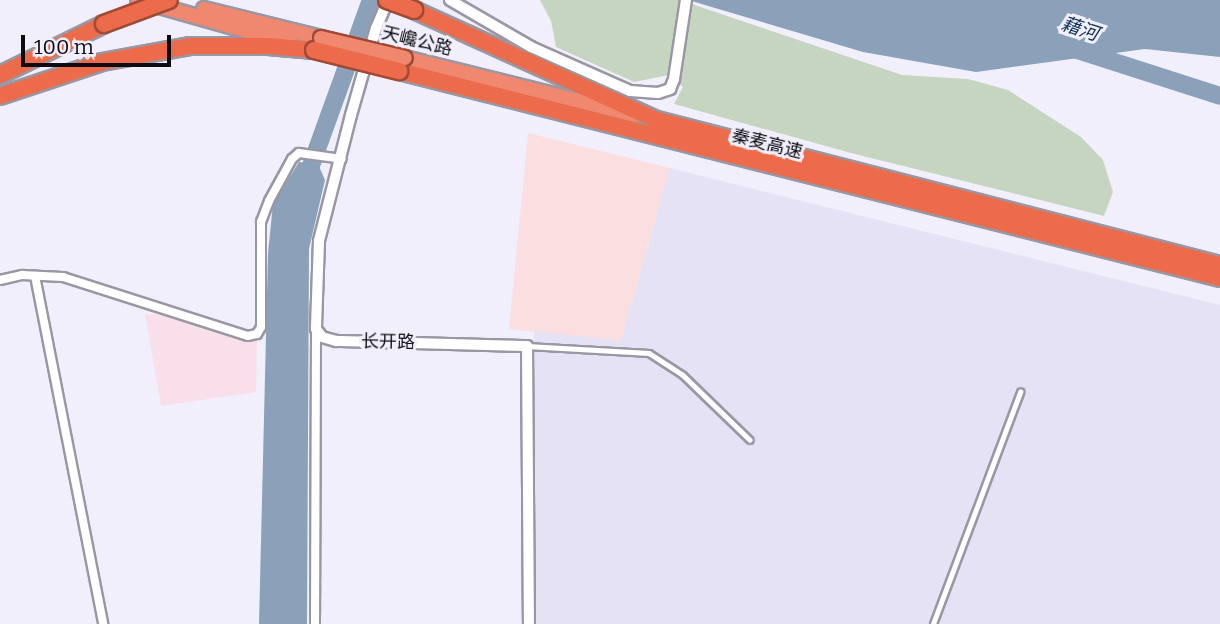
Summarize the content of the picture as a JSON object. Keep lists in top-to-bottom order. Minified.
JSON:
{"streets":{"highway":["天巉公路","秦麦高速"],"street":["长开路"]},"crossings":[["天巉公路","秦麦高速"]],"water":["藉河"],"scale_bar":"100 m"}
